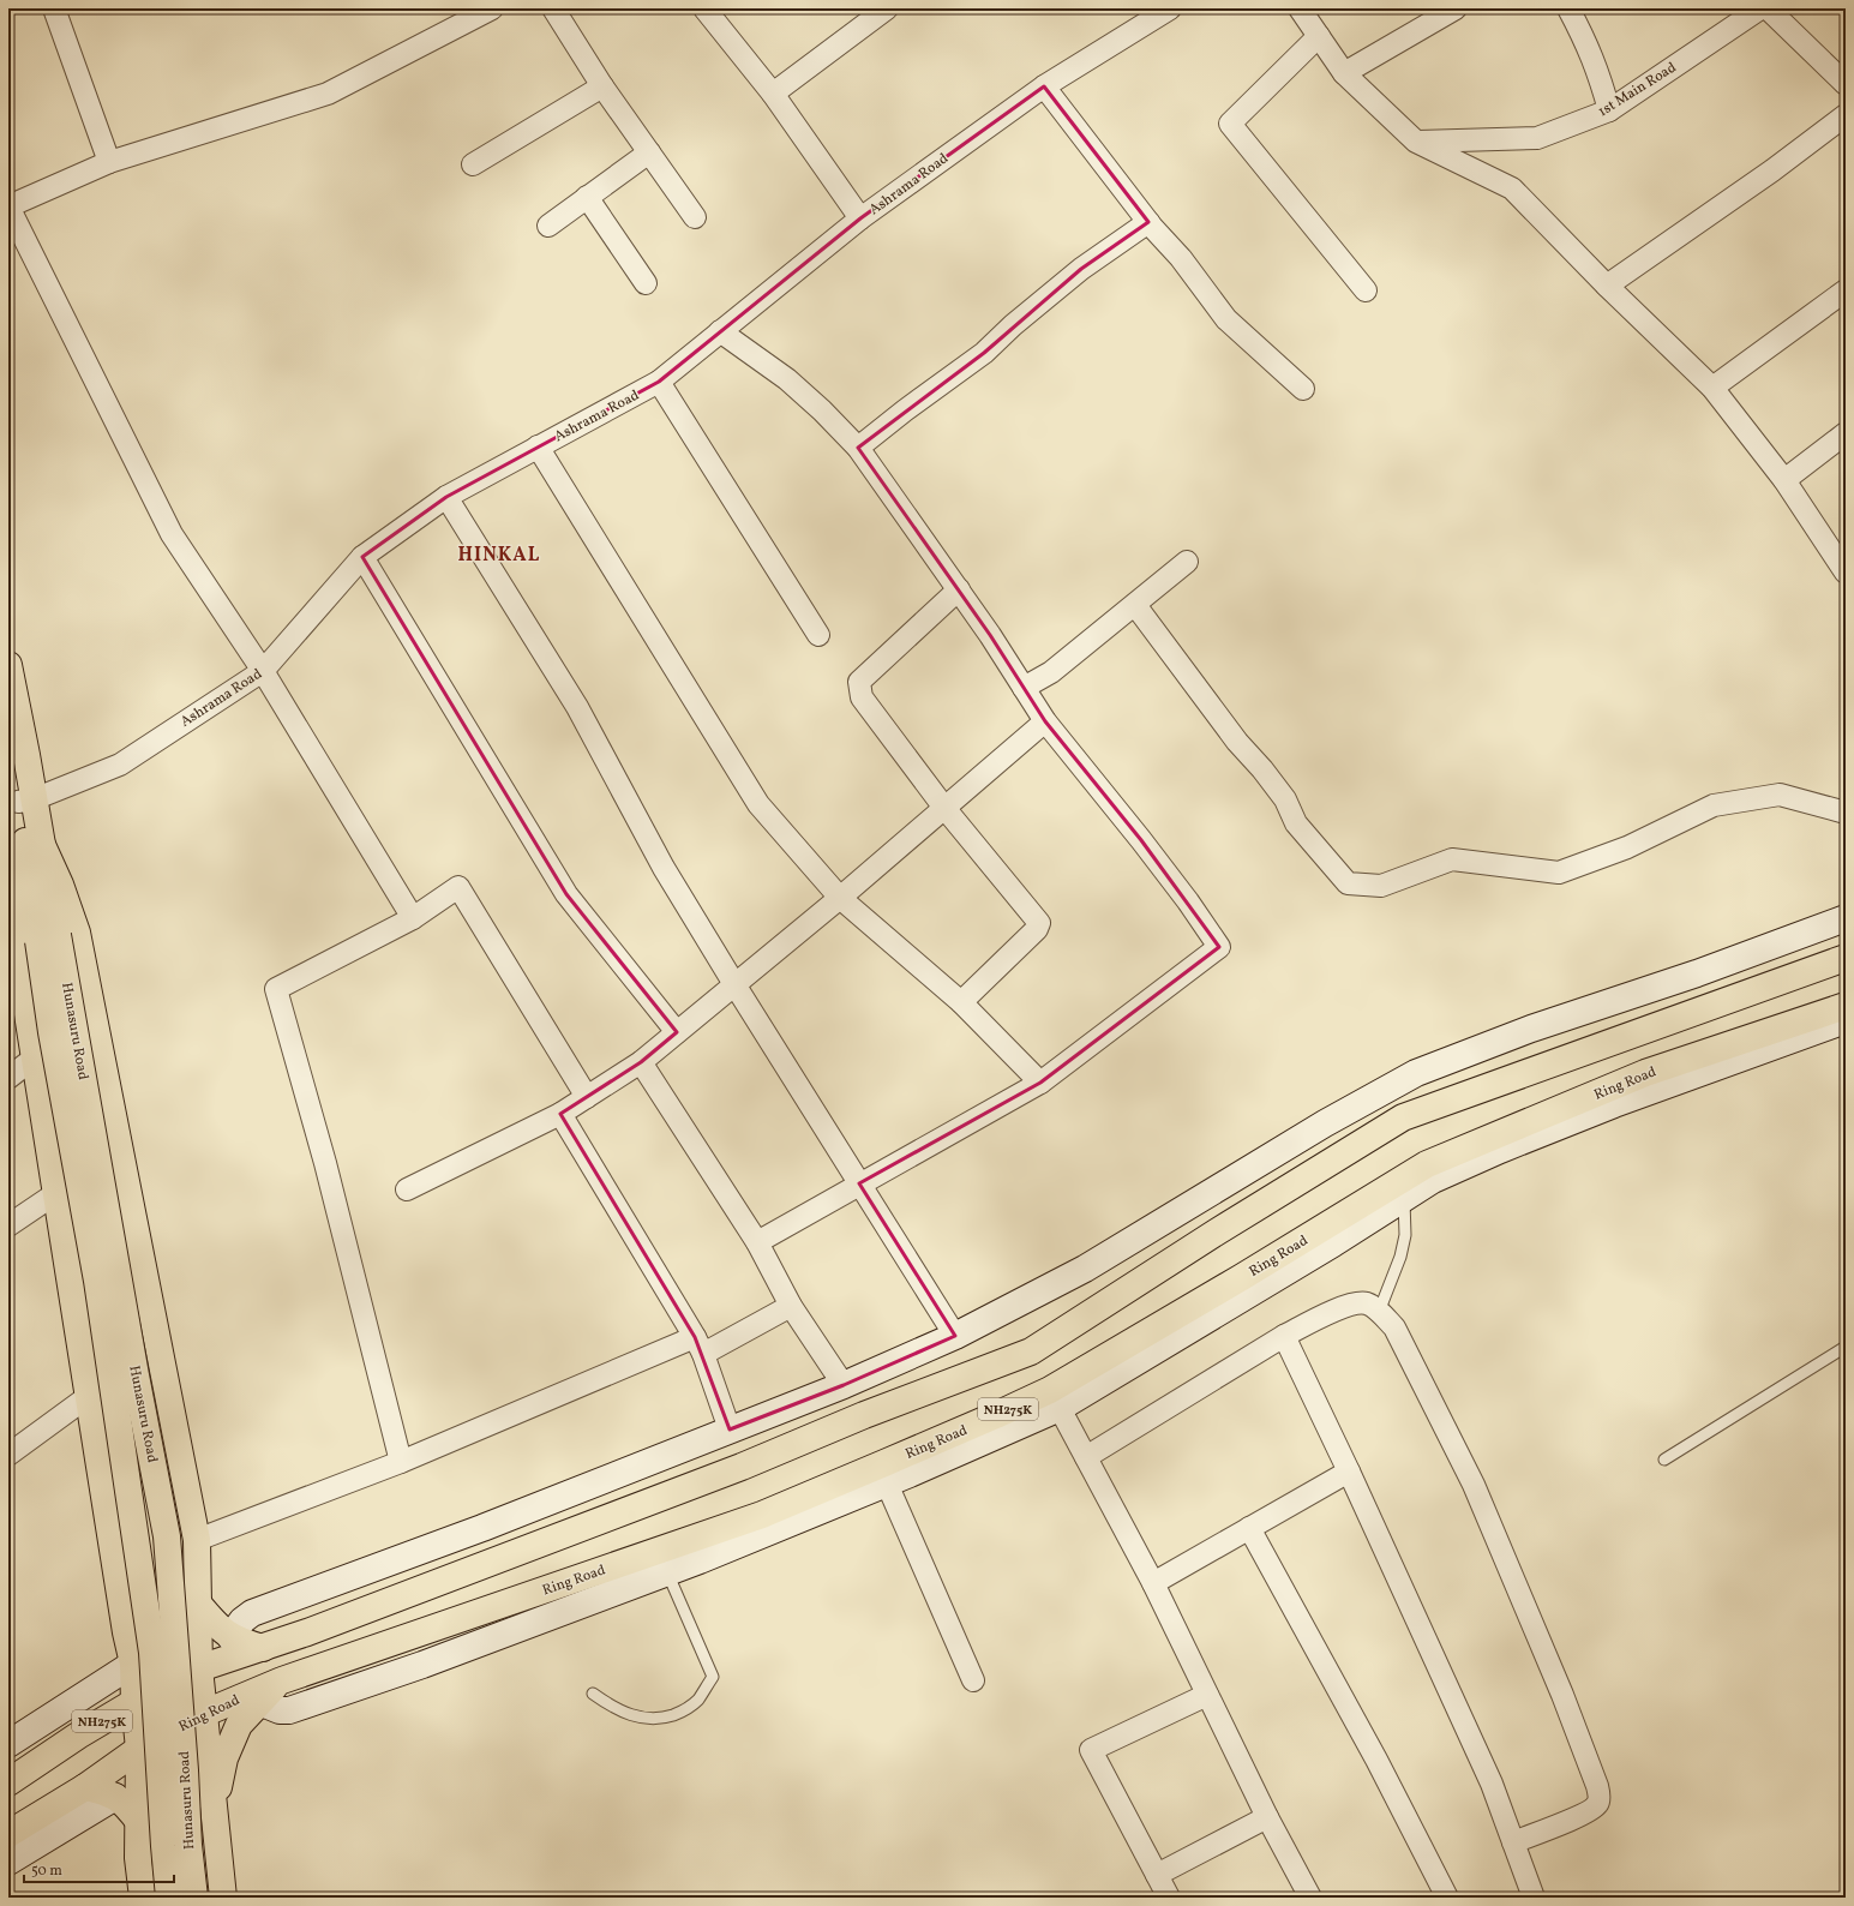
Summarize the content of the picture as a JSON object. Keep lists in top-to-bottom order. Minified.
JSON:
{"streets":{"main road":["Hunasuru Road","Ring Road","NH275K"],"street":["1st Main Road","Ashrama Road"]},"districts":["HINKAL"],"scale_bar":"50 m"}
